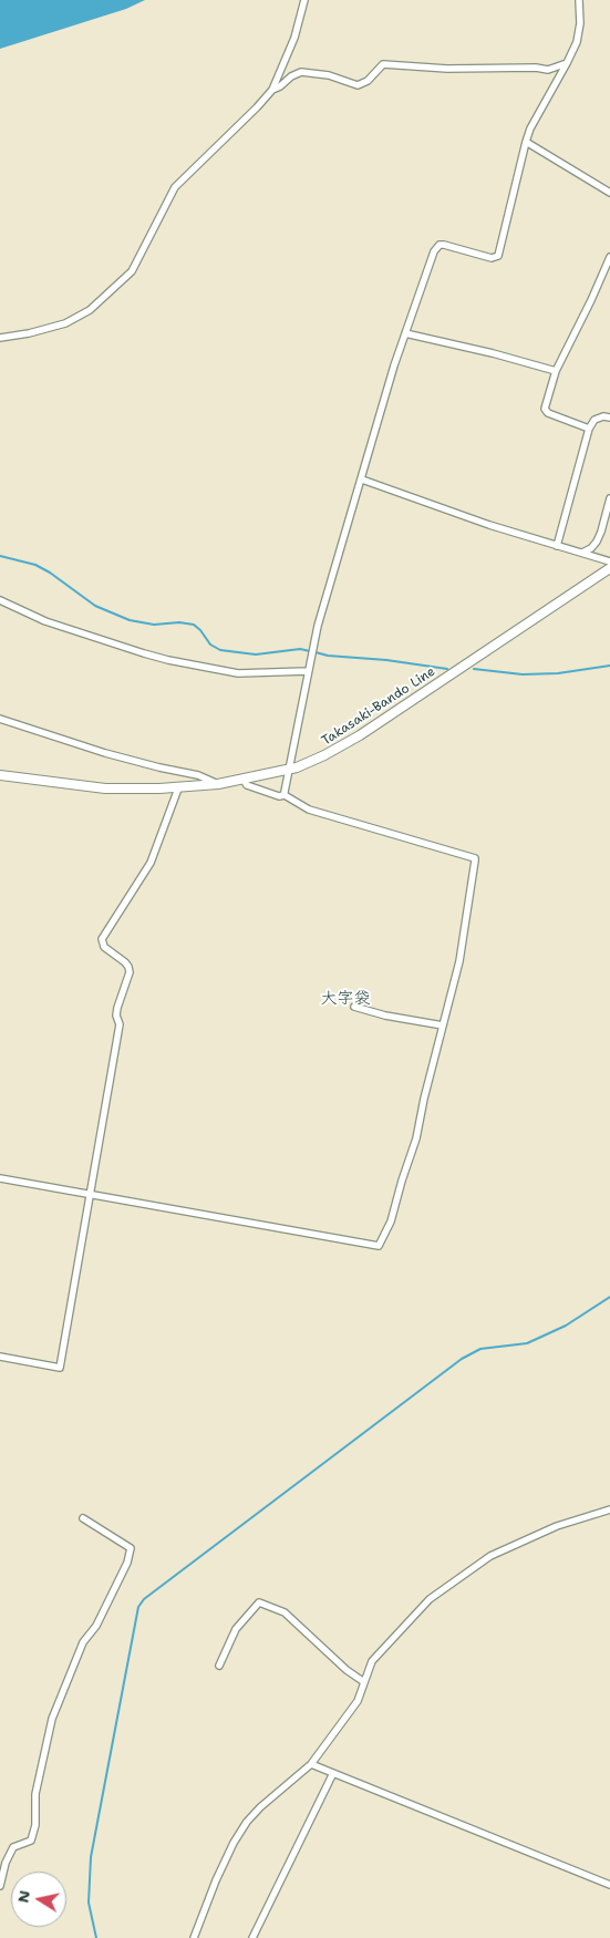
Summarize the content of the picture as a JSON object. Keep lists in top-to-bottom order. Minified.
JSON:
{"streets":{"main road":["Takasaki-Bando Line"]},"districts":["大字袋"],"north":"left"}
